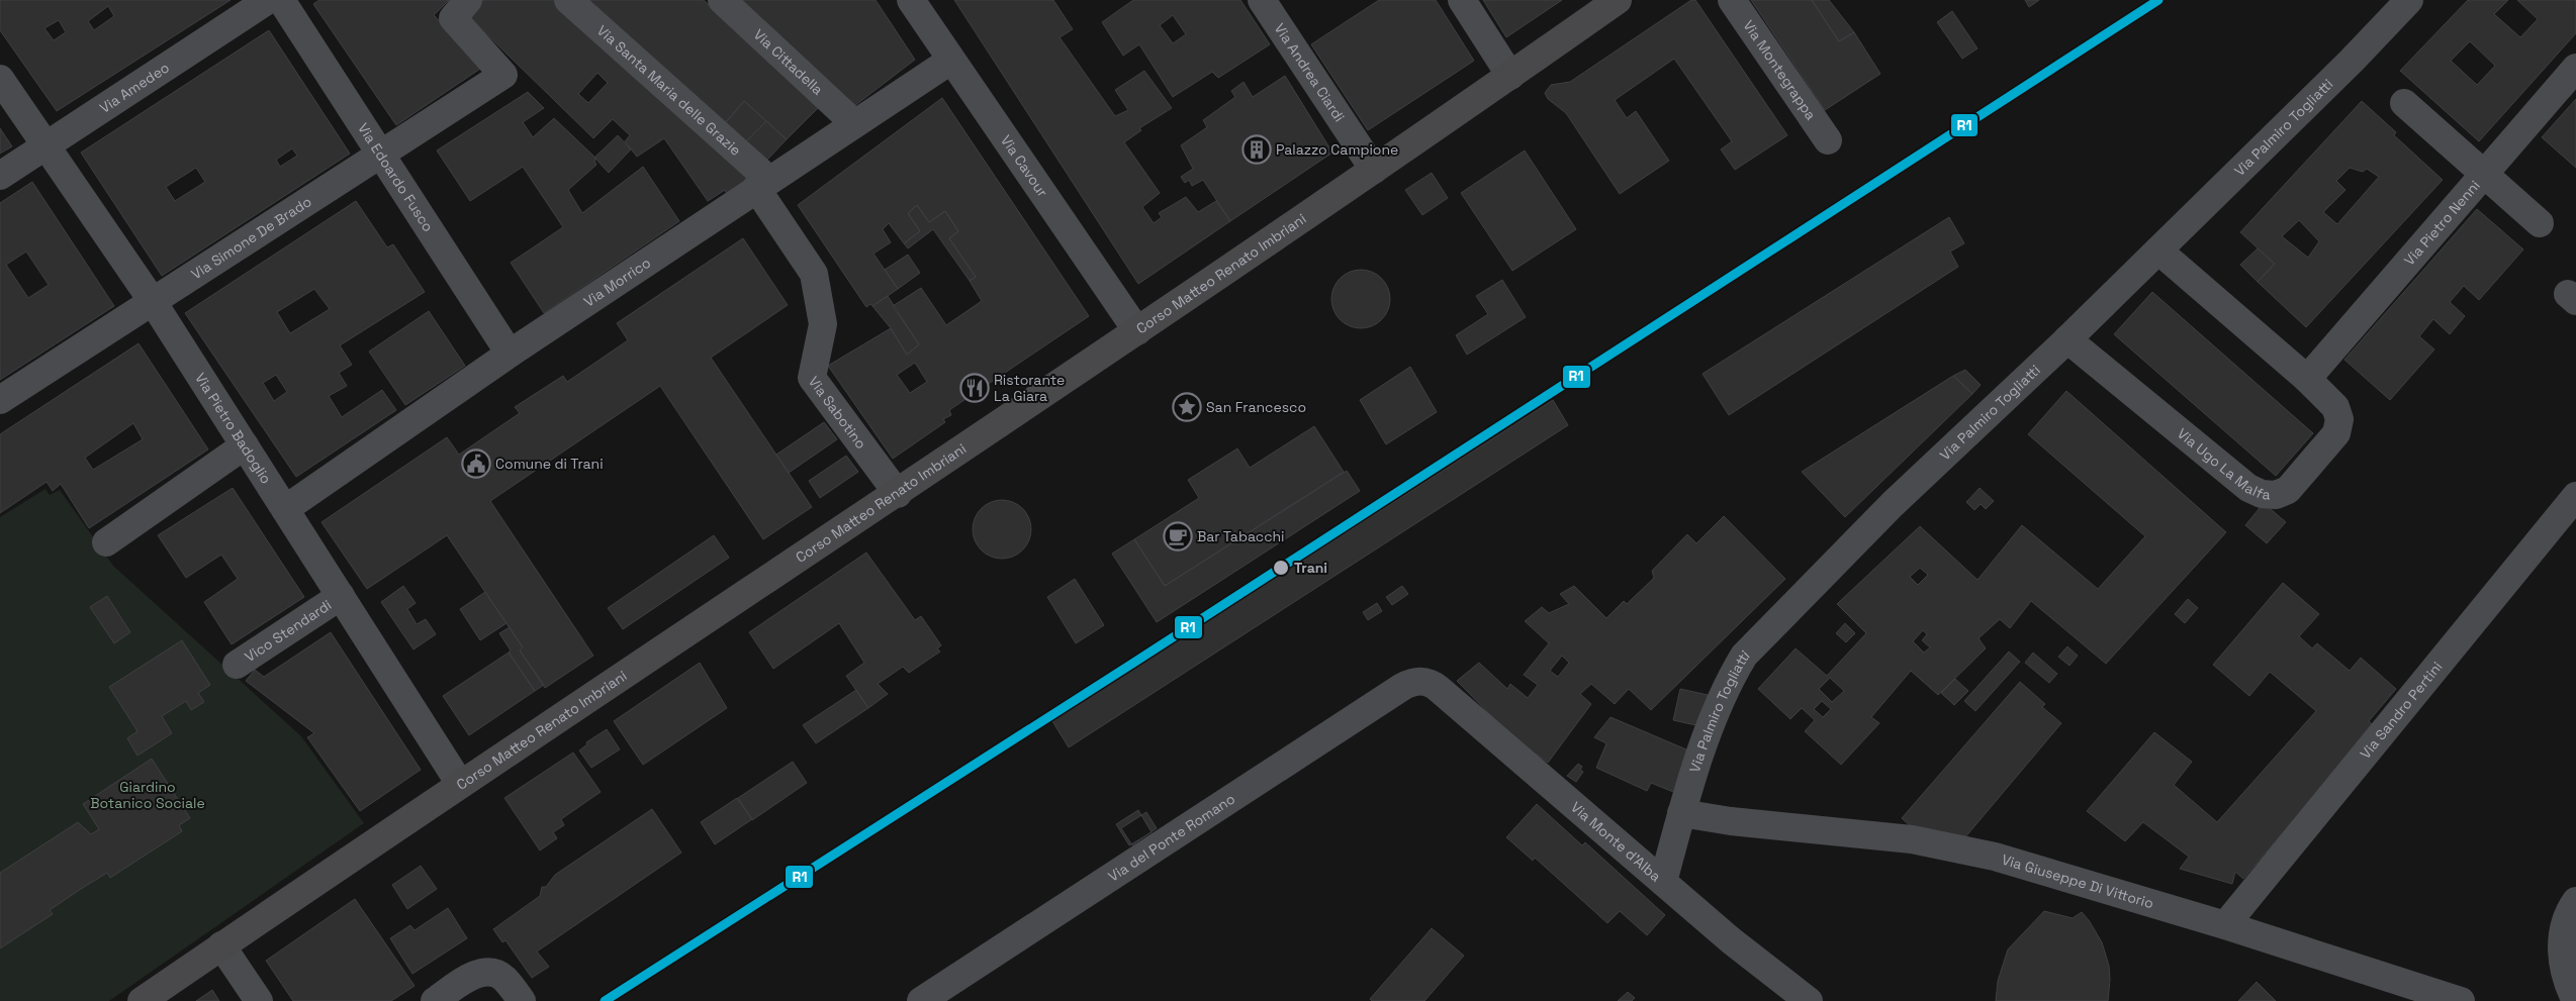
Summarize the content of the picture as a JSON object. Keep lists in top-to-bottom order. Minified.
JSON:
{"streets":{"street":["Via Cittadella","Via Montegrappa","Via Andrea Ciardi","Via Amedeo","Via Santa Maria delle Grazie","Via Palmiro Togliatti","Via Cavour","Via Edoardo Fusco","Via Pietro Nenni","Via Simone De Brado","Corso Matteo Renato Imbriani","Via Morrico","Via Sabotino","Via Pietro Badoglio","Via Ugo La Malfa","Vico Stendardi","Via Sandro Pertini","Via del Ponte Romano","Via Monte d'Alba","Via Giuseppe Di Vittorio"]},"crossings":[["Via Cittadella","Via Morrico"],["Via Andrea Ciardi","Corso Matteo Renato Imbriani"],["Via Amedeo","Via Pietro Badoglio"],["Via Santa Maria delle Grazie","Via Morrico"],["Via Santa Maria delle Grazie","Via Sabotino"],["Via Palmiro Togliatti","Via Ugo La Malfa"],["Via Palmiro Togliatti","Via Monte d'Alba"],["Via Palmiro Togliatti","Via Giuseppe Di Vittorio"],["Via Cavour","Corso Matteo Renato Imbriani"],["Via Cavour","Via Morrico"],["Via Edoardo Fusco","Via Simone De Brado"],["Via Edoardo Fusco","Via Morrico"],["Via Pietro Nenni","Via Ugo La Malfa"],["Via Simone De Brado","Via Pietro Badoglio"],["Corso Matteo Renato Imbriani","Via Sabotino"],["Corso Matteo Renato Imbriani","Via Pietro Badoglio"],["Via Morrico","Via Sabotino"],["Via Morrico","Via Pietro Badoglio"],["Via Pietro Badoglio","Vico Stendardi"],["Via Sandro Pertini","Via Giuseppe Di Vittorio"],["Via del Ponte Romano","Via Monte d'Alba"]],"parks":["Giardino Botanico Sociale"],"places":{"building":["Palazzo Campione"],"restaurant":["Ristorante La Giara"],"place":["San Francesco"],"public building":["Comune di Trani"],"cafe":["Bar Tabacchi"],"other":["Trani"]},"lines":["transit line R1"]}
